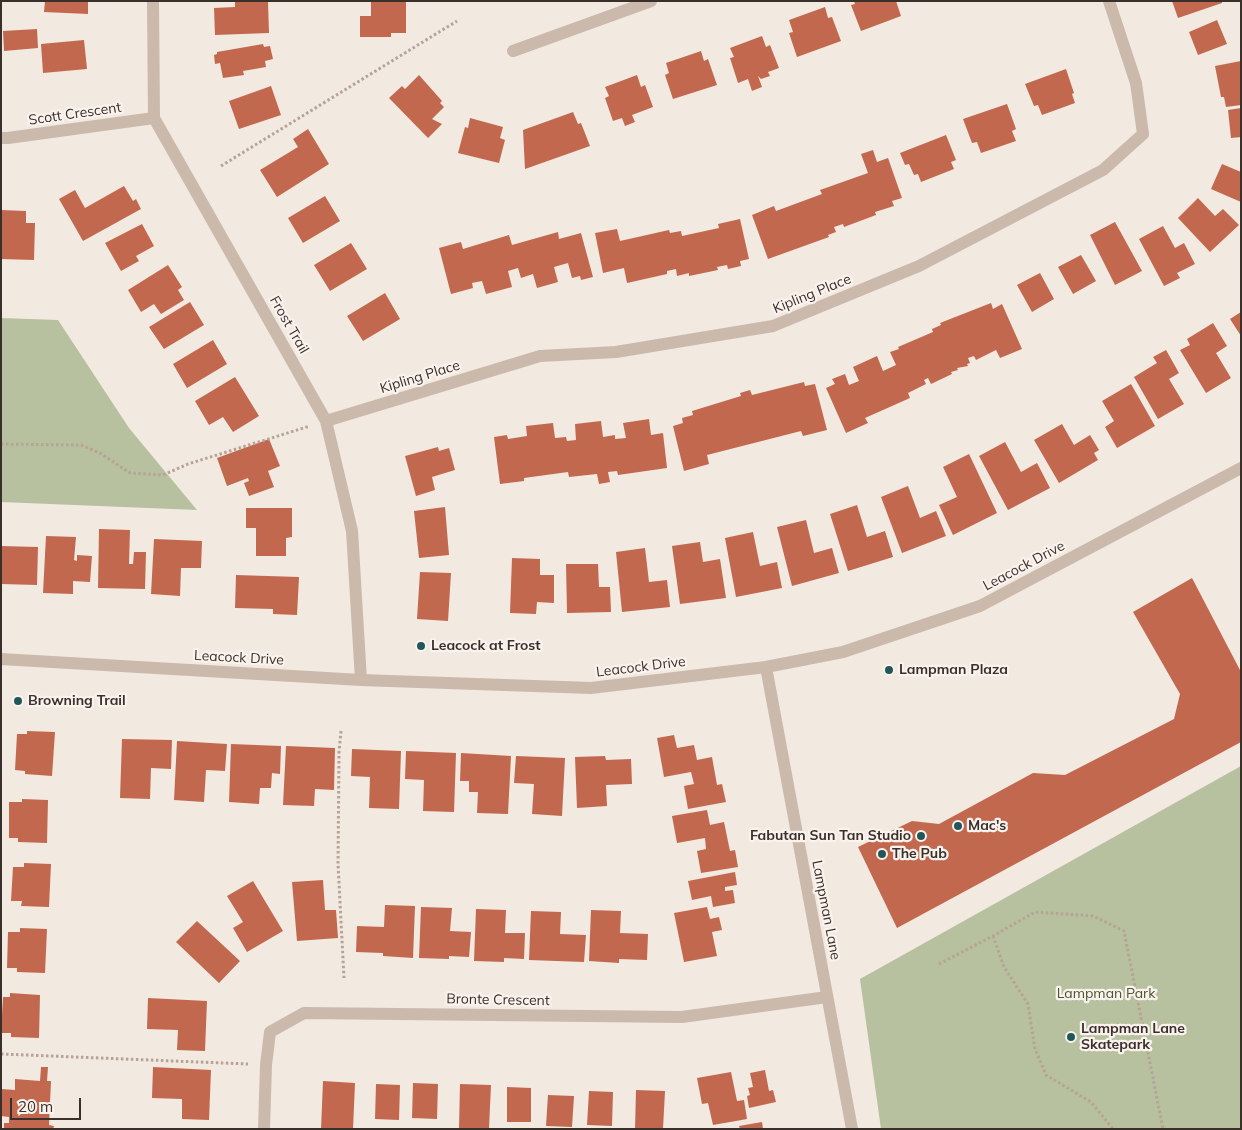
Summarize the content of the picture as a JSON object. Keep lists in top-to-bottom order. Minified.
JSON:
{"streets":{"street":["Scott Crescent","Kipling Place","Frost Trail","Leacock Drive","Lampman Lane","Bronte Crescent"]},"crossings":[["Scott Crescent","Frost Trail"],["Kipling Place","Frost Trail"],["Frost Trail","Leacock Drive"],["Leacock Drive","Lampman Lane"],["Lampman Lane","Bronte Crescent"]],"parks":["Lampman Park"],"places":["Leacock at Frost","Lampman Plaza","Browning Trail","Mac's","Fabutan Sun Tan Studio","The Pub","Lampman Lane Skatepark"],"scale_bar":"20 m"}
